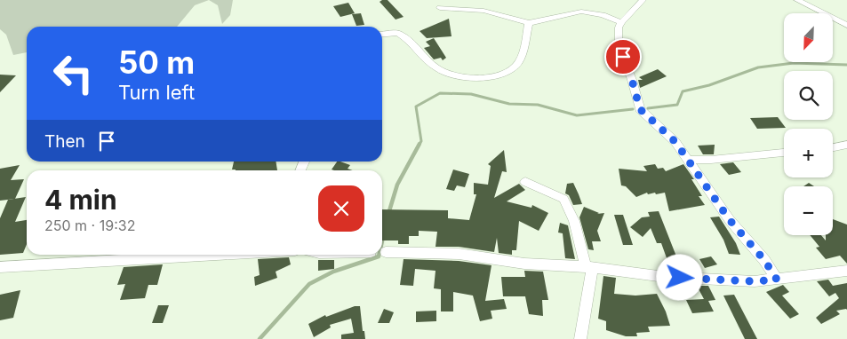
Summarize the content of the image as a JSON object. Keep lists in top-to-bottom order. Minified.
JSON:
{"north":"bottom left","page":{"map_buttons":["+","−"],"turn":["50 m","Turn left"],"then":"Then","heading":["4 min","250 m · 19:32"]}}
